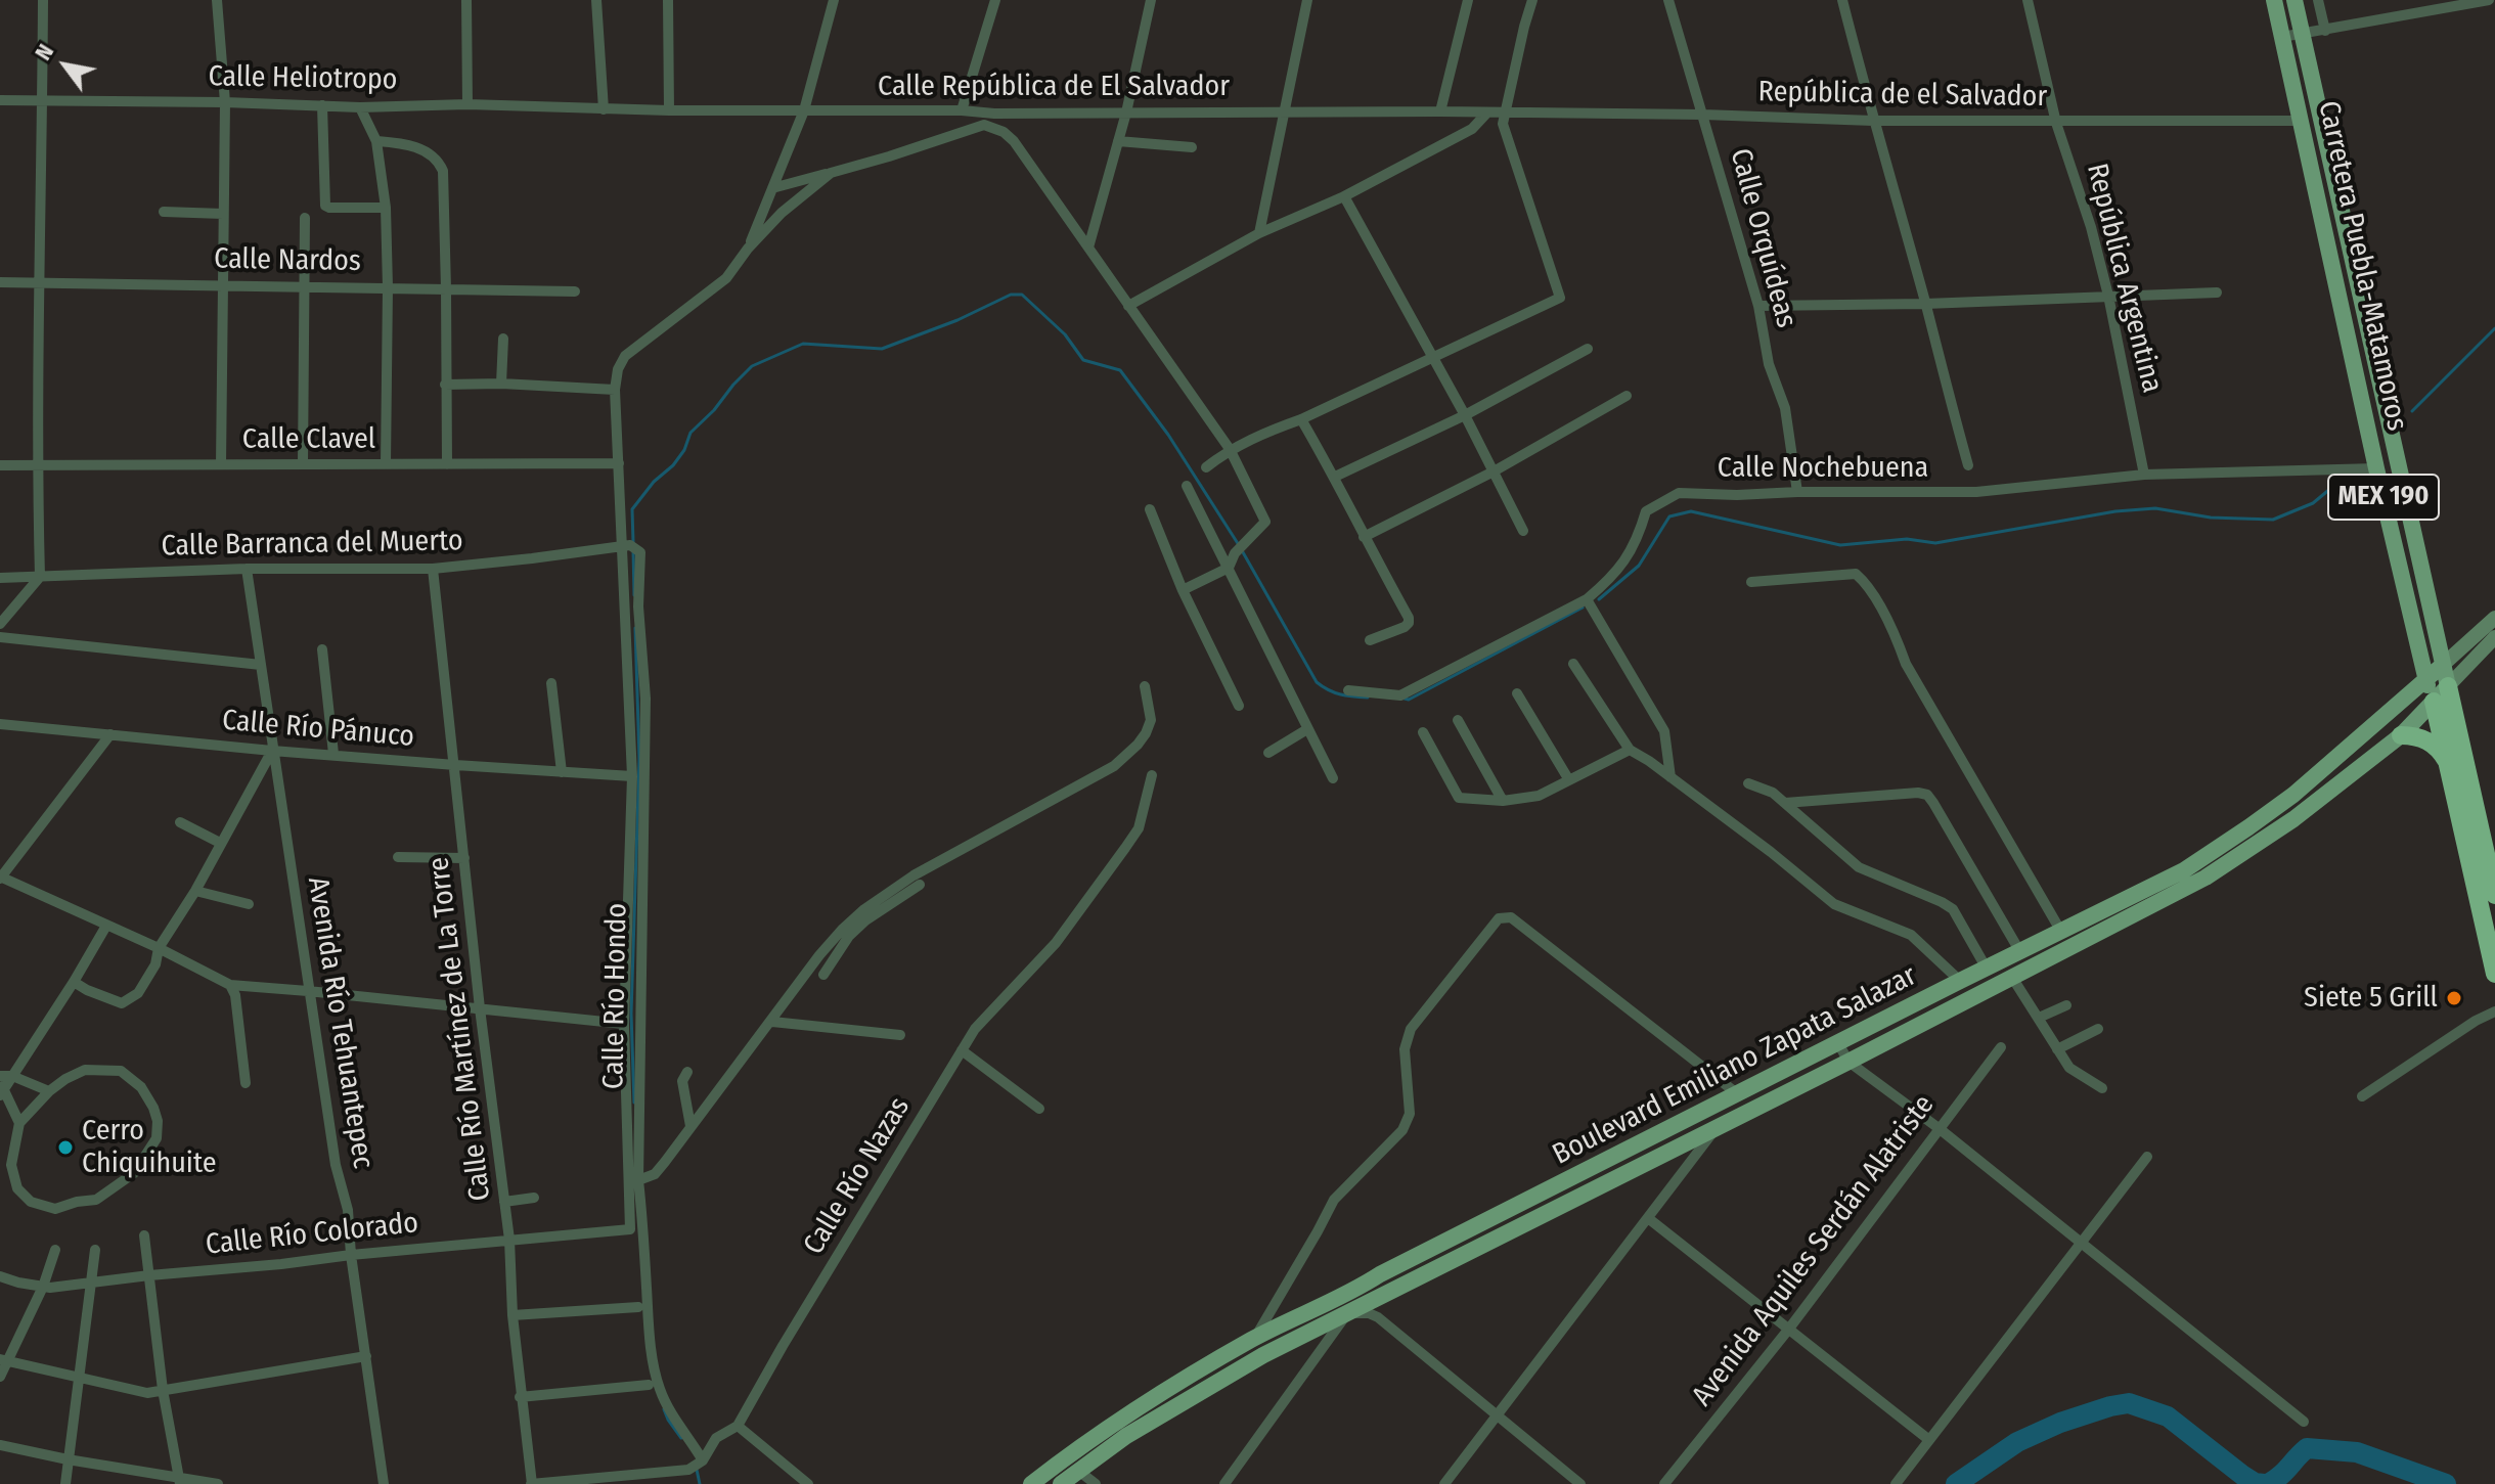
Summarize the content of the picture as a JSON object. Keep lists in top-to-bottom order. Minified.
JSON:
{"streets":{"highway":["Carretera Puebla-Matamoros","MEX 190"],"main road":["Boulevard Emiliano Zapata Salazar"],"street":["Calle Heliotropo","Calle República de El Salvador","República de el Salvador","Calle Orquídeas","Calle Nardos","República Argentina","Calle Clavel","Calle Nochebuena","Calle Barranca del Muerto","Calle Río Pánuco","Calle Río Hondo","Avenida Río Tehuantepec","Calle Río Martínez de La Torre","Calle Río Nazas","Calle Río Colorado","Avenida Aquiles Serdán Alatriste"]},"crossings":[["Calle Heliotropo","Calle República de El Salvador"],["Calle República de El Salvador","República de el Salvador"],["República de el Salvador","Calle Orquídeas"],["República de el Salvador","Carretera Puebla-Matamoros"],["República de el Salvador","República Argentina"],["Calle Orquídeas","Calle Nochebuena"],["Carretera Puebla-Matamoros","Calle Nochebuena"],["Carretera Puebla-Matamoros","Boulevard Emiliano Zapata Salazar"],["República Argentina","Calle Nochebuena"],["Calle Barranca del Muerto","Calle Río Hondo"],["Calle Barranca del Muerto","Avenida Río Tehuantepec"],["Calle Barranca del Muerto","Calle Río Martínez de La Torre"],["Calle Río Pánuco","Calle Río Hondo"],["Calle Río Pánuco","Avenida Río Tehuantepec"],["Calle Río Pánuco","Calle Río Martínez de La Torre"],["Calle Río Hondo","Calle Río Colorado"],["Avenida Río Tehuantepec","Calle Río Colorado"],["Calle Río Martínez de La Torre","Calle Río Colorado"]],"places":["Siete 5 Grill","Cerro Chiquihuite"],"north":"top left"}
